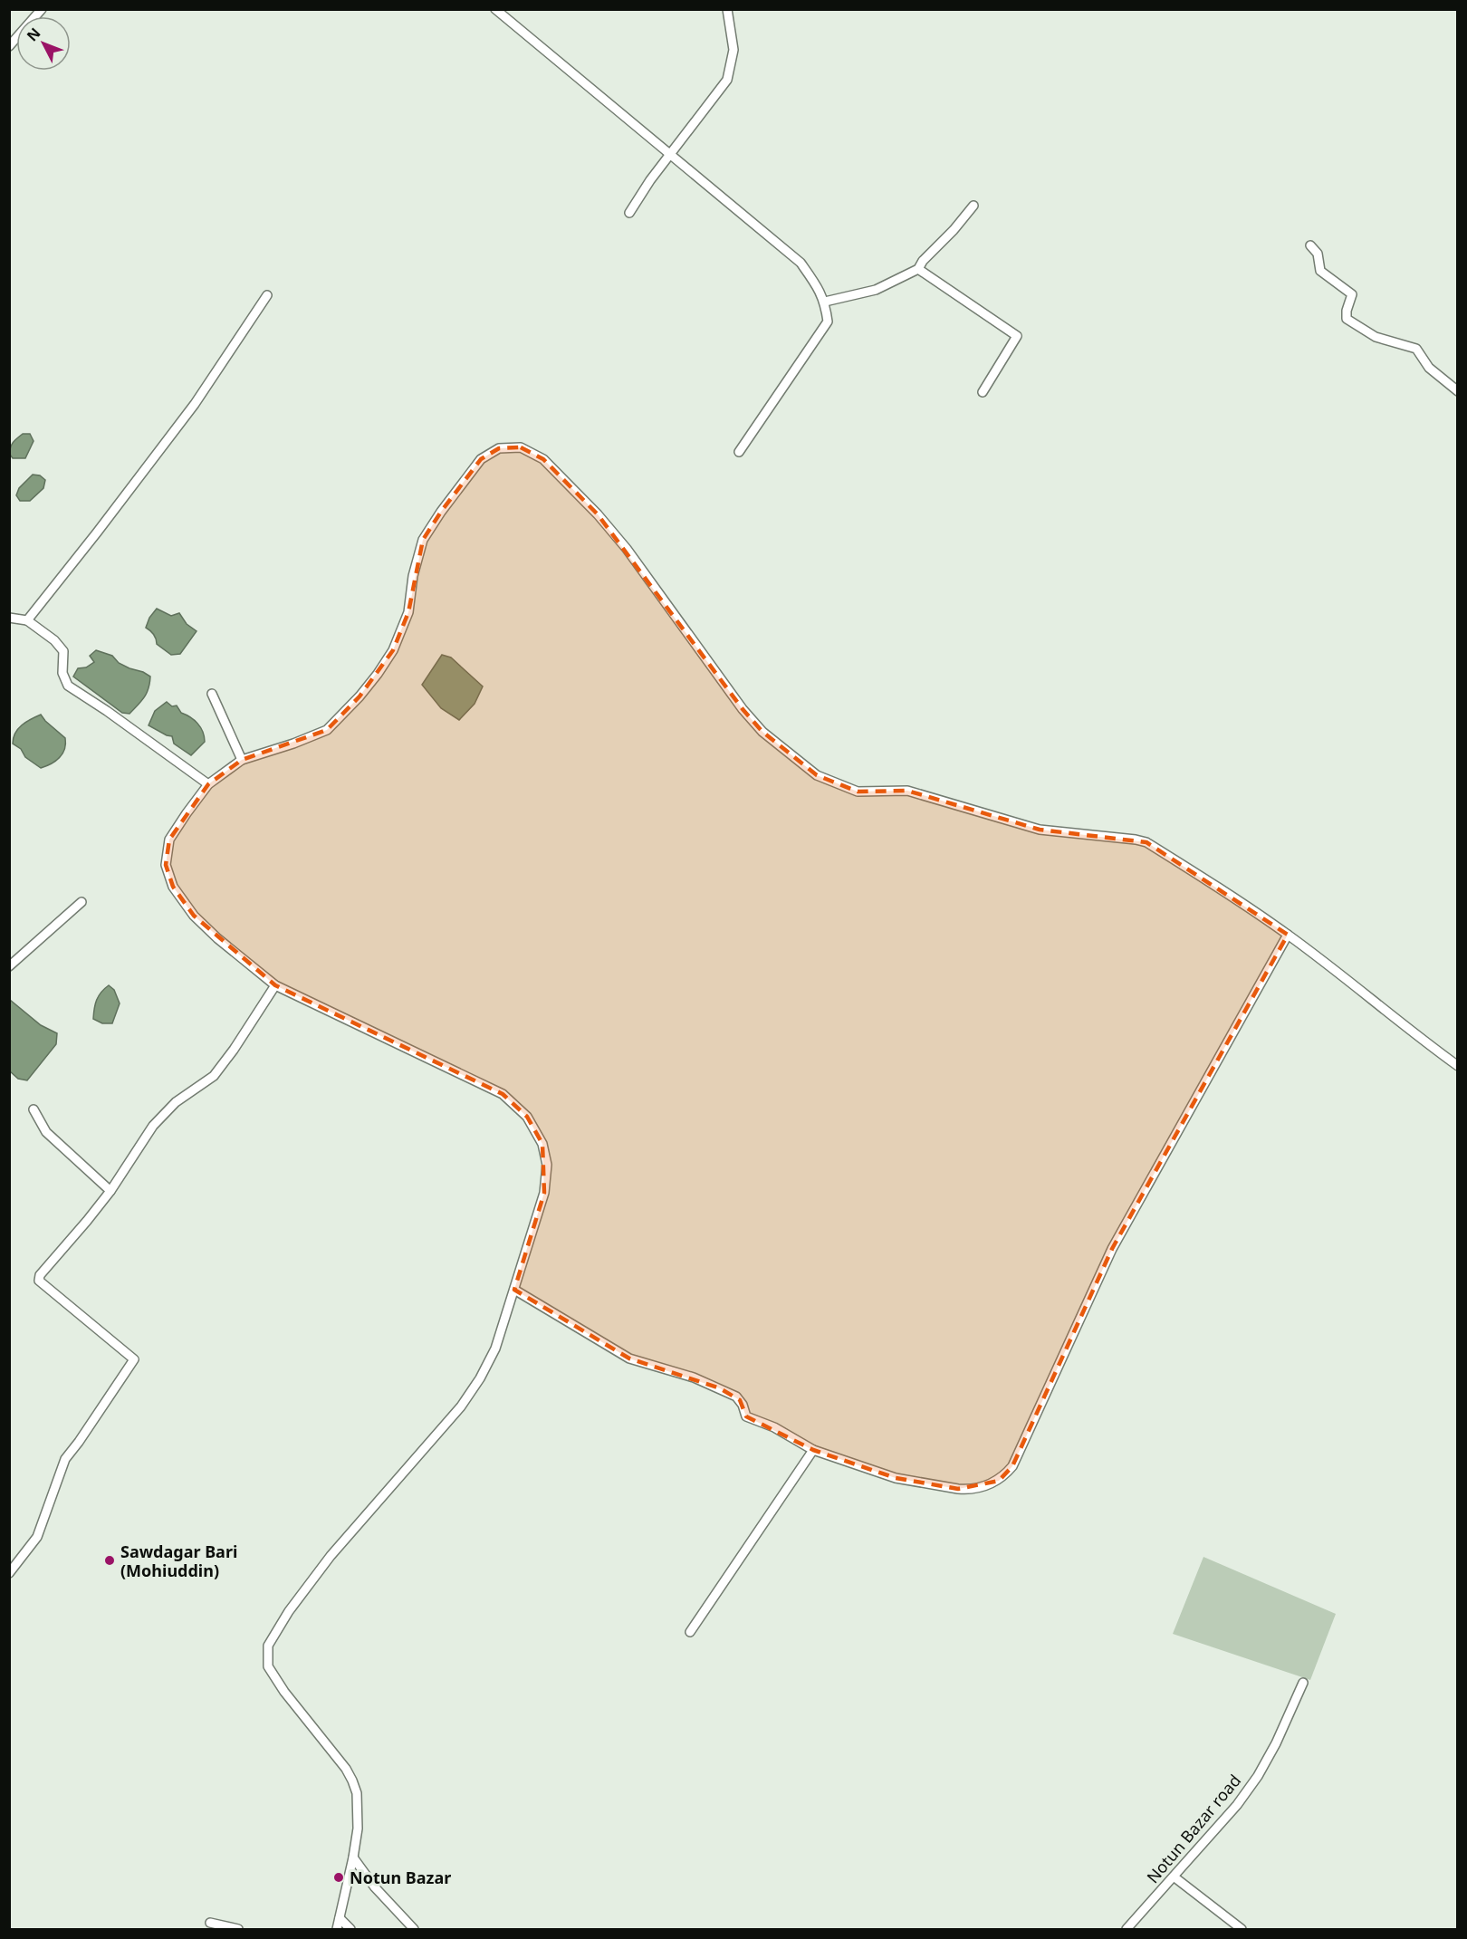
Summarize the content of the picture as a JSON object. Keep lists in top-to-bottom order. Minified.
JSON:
{"streets":{"street":["Notun Bazar road"]},"places":["Sawdagar Bari (Mohiuddin)","Notun Bazar"],"north":"top left"}
